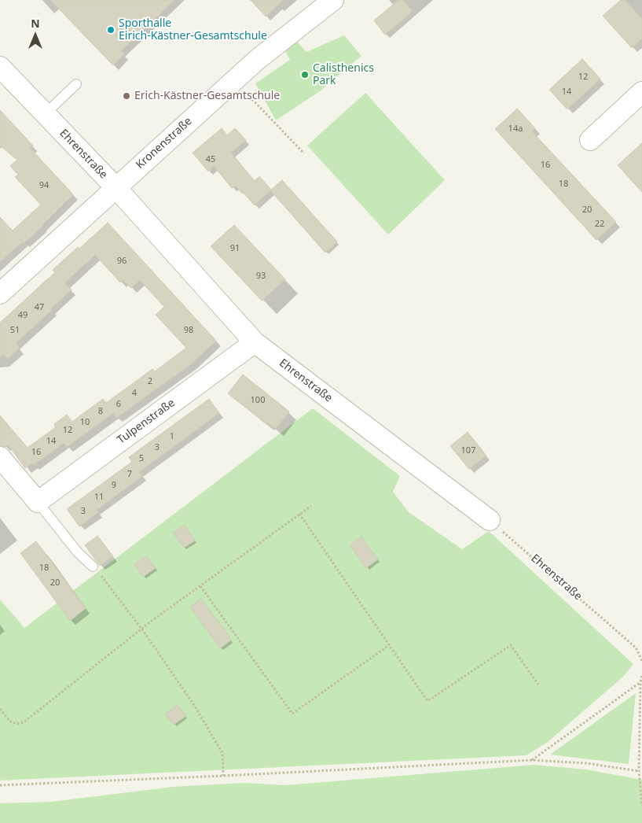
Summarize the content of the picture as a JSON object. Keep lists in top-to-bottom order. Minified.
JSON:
{"streets":{"street":["Kronenstraße","Ehrenstraße","Tulpenstraße"]},"crossings":[["Kronenstraße","Ehrenstraße"],["Ehrenstraße","Tulpenstraße"]],"places":["Sporthalle Eirich-Kästner-Gesamtschule","Calisthenics Park","Erich-Kästner-Gesamtschule"],"house_numbers":["12","14","14a","45","16","18","94","20","22","91","96","93","47","49","51","98","2","4","100","6","8","10","12","1","14","3","107","16","5","7","9","11","3","18","20"],"north":"top"}
